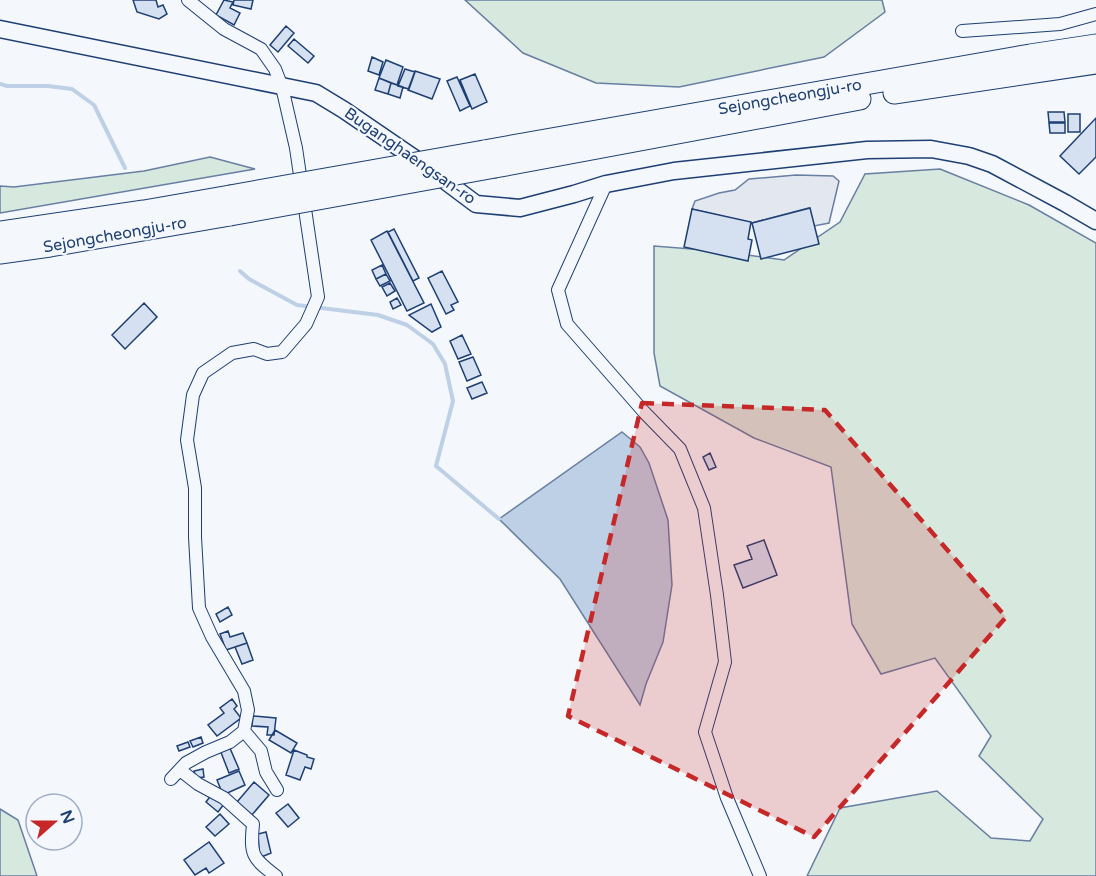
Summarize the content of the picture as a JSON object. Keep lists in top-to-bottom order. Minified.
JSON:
{"streets":{"highway":["Sejongcheongju-ro"],"street":["Buganghaengsan-ro"]},"north":"right"}
